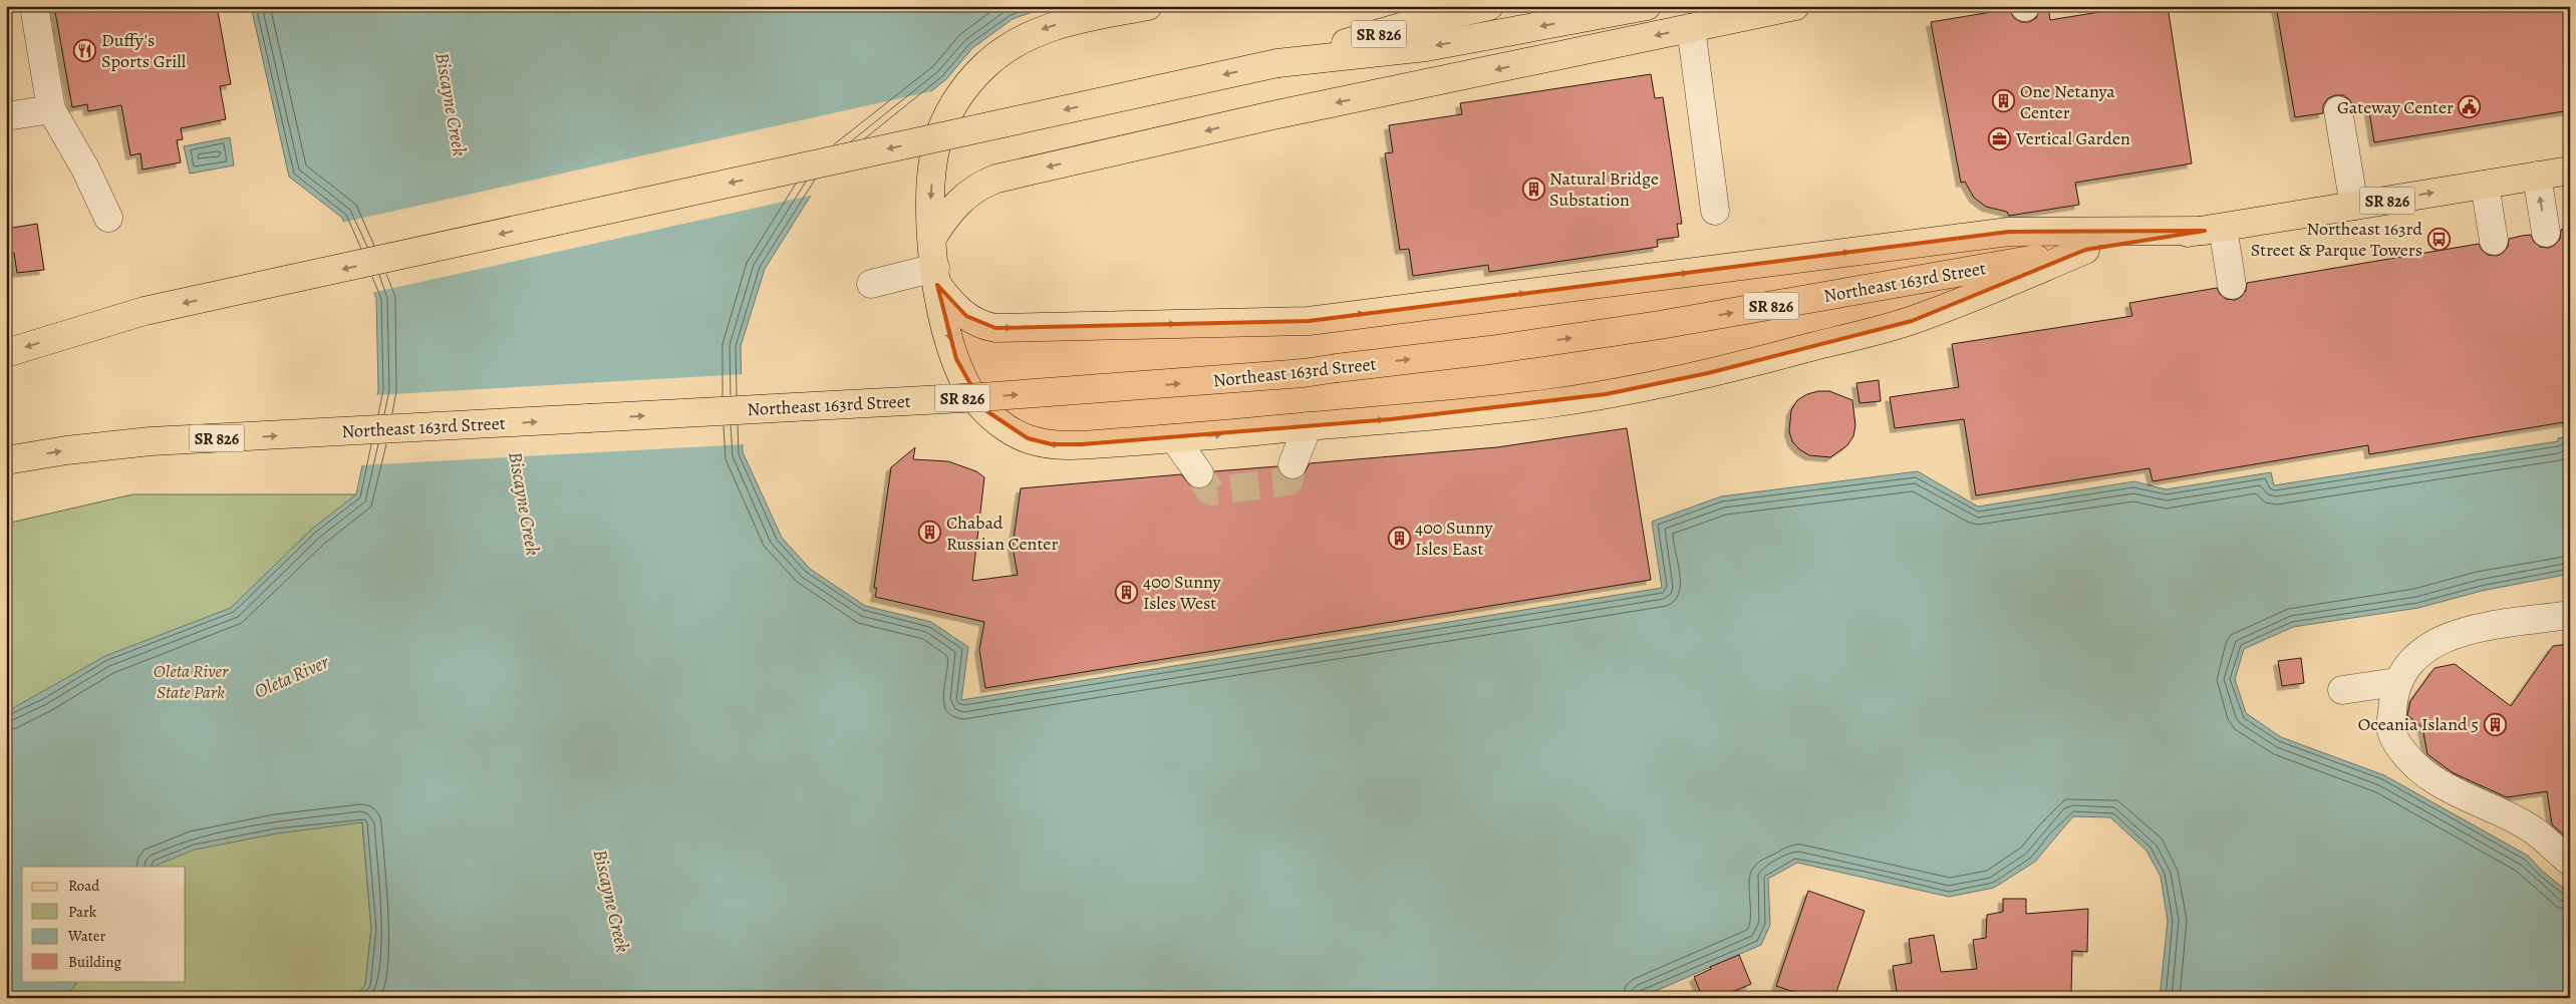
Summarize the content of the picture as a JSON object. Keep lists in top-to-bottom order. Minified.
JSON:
{"streets":{"main road":["SR 826","Northeast 163rd Street"]},"water":["Biscayne Creek","Oleta River"],"parks":["Oleta River State Park"],"places":{"restaurant":["Duffy's Sports Grill"],"building":["One Netanya Center","Natural Bridge Substation","Chabad Russian Center","400 Sunny Isles East","400 Sunny Isles West","Oceania Island 5"],"public building":["Gateway Center"],"office":["Vertical Garden"],"bus stop":["Northeast 163rd Street & Parque Towers"]},"legend":["Road","Park","Water","Building"]}
